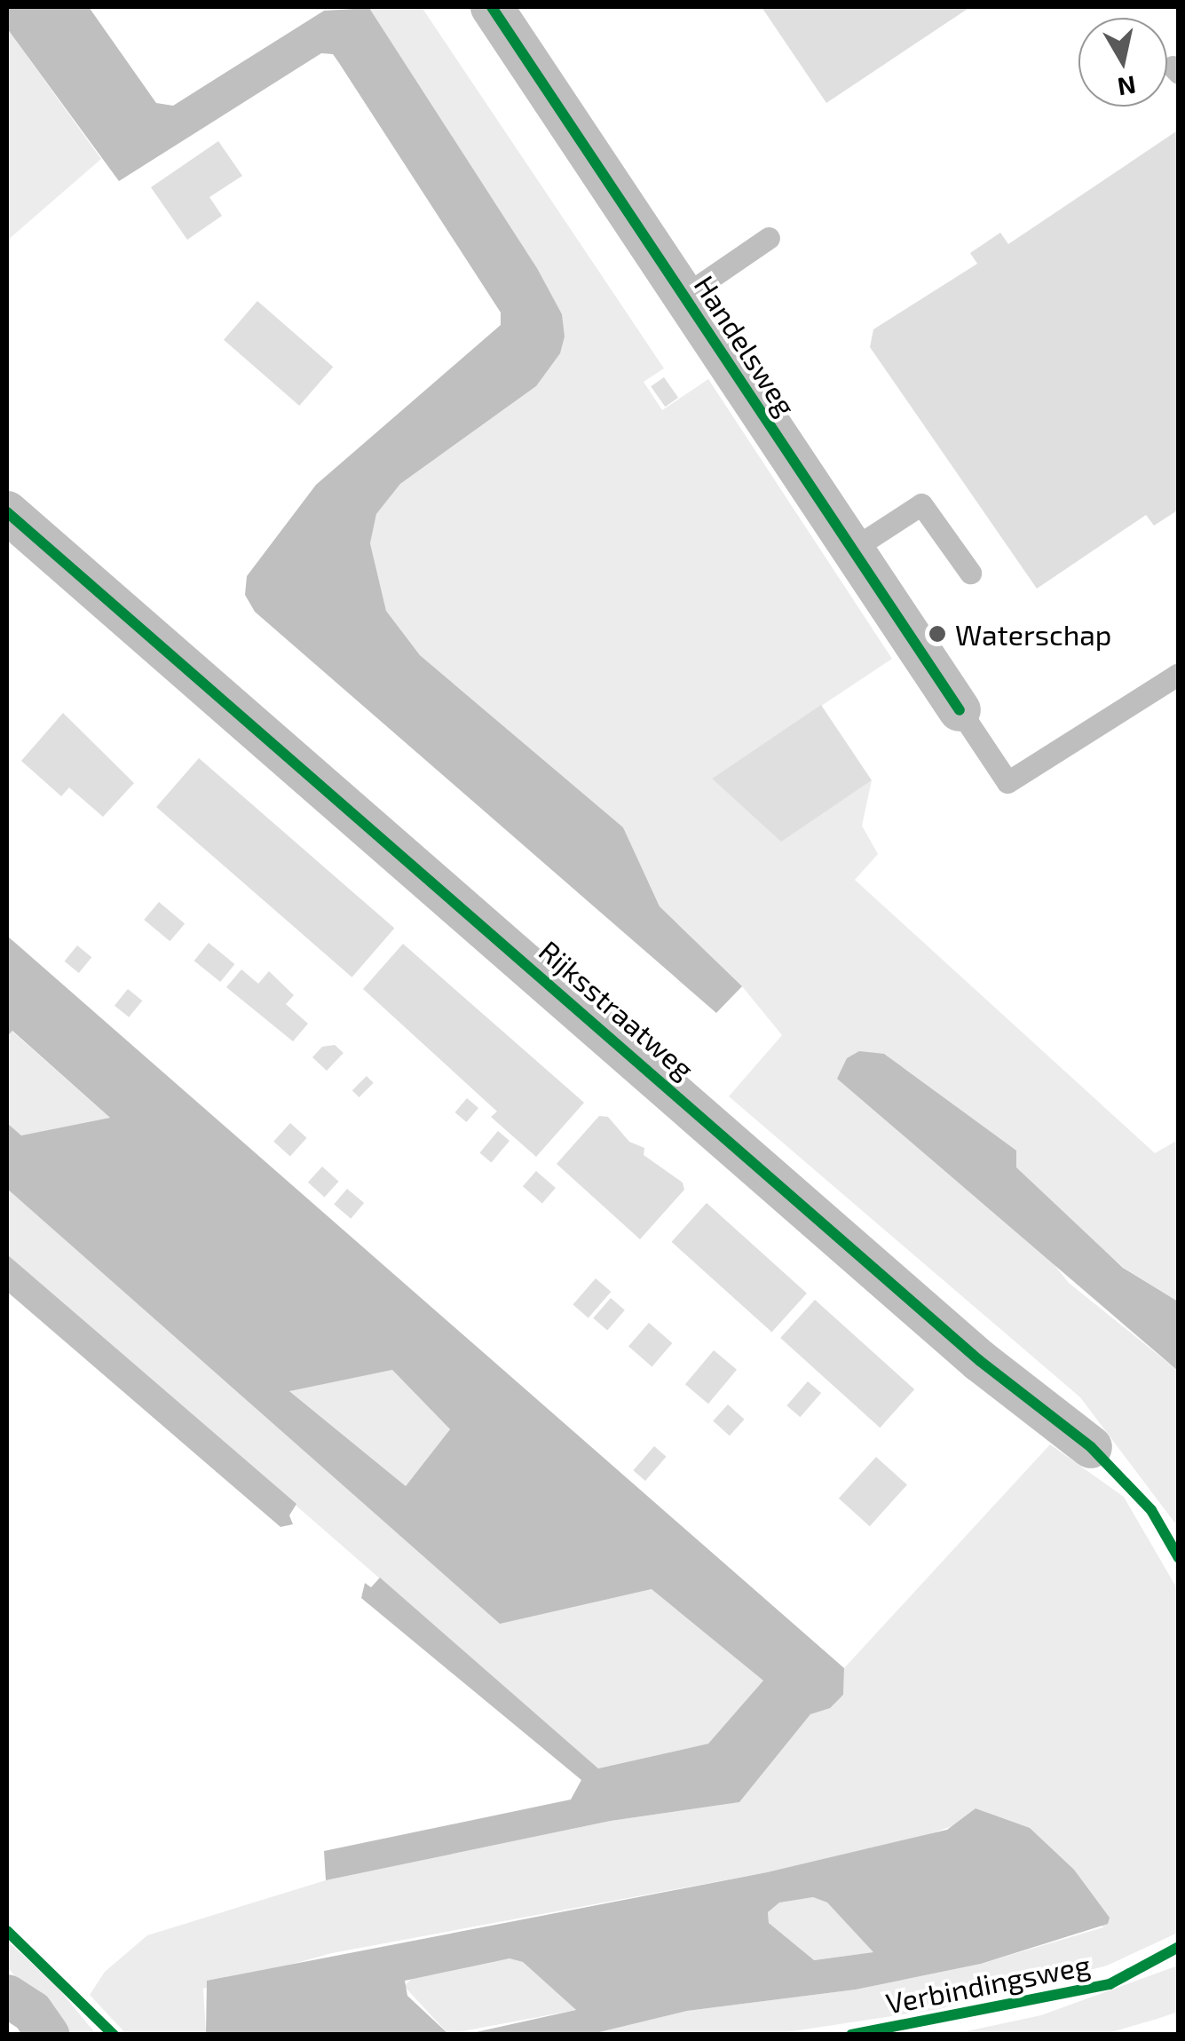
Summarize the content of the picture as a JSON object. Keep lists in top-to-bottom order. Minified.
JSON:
{"streets":{"street":["Handelsweg","Rijksstraatweg"],"cycle path":["Verbindingsweg"]},"places":["Waterschap"],"north":"bottom"}
